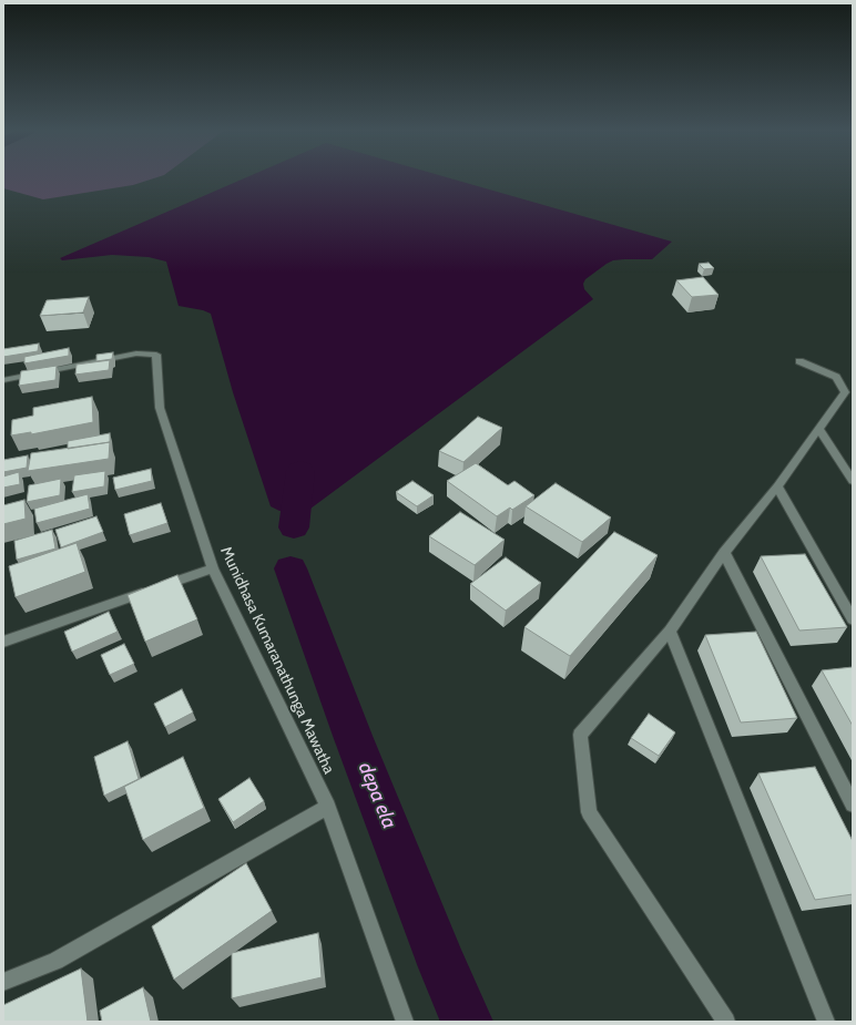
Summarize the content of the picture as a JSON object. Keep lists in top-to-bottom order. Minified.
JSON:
{"streets":{"street":["Munidhasa Kumaranathunga Mawatha"]},"water":["depa ela"]}
